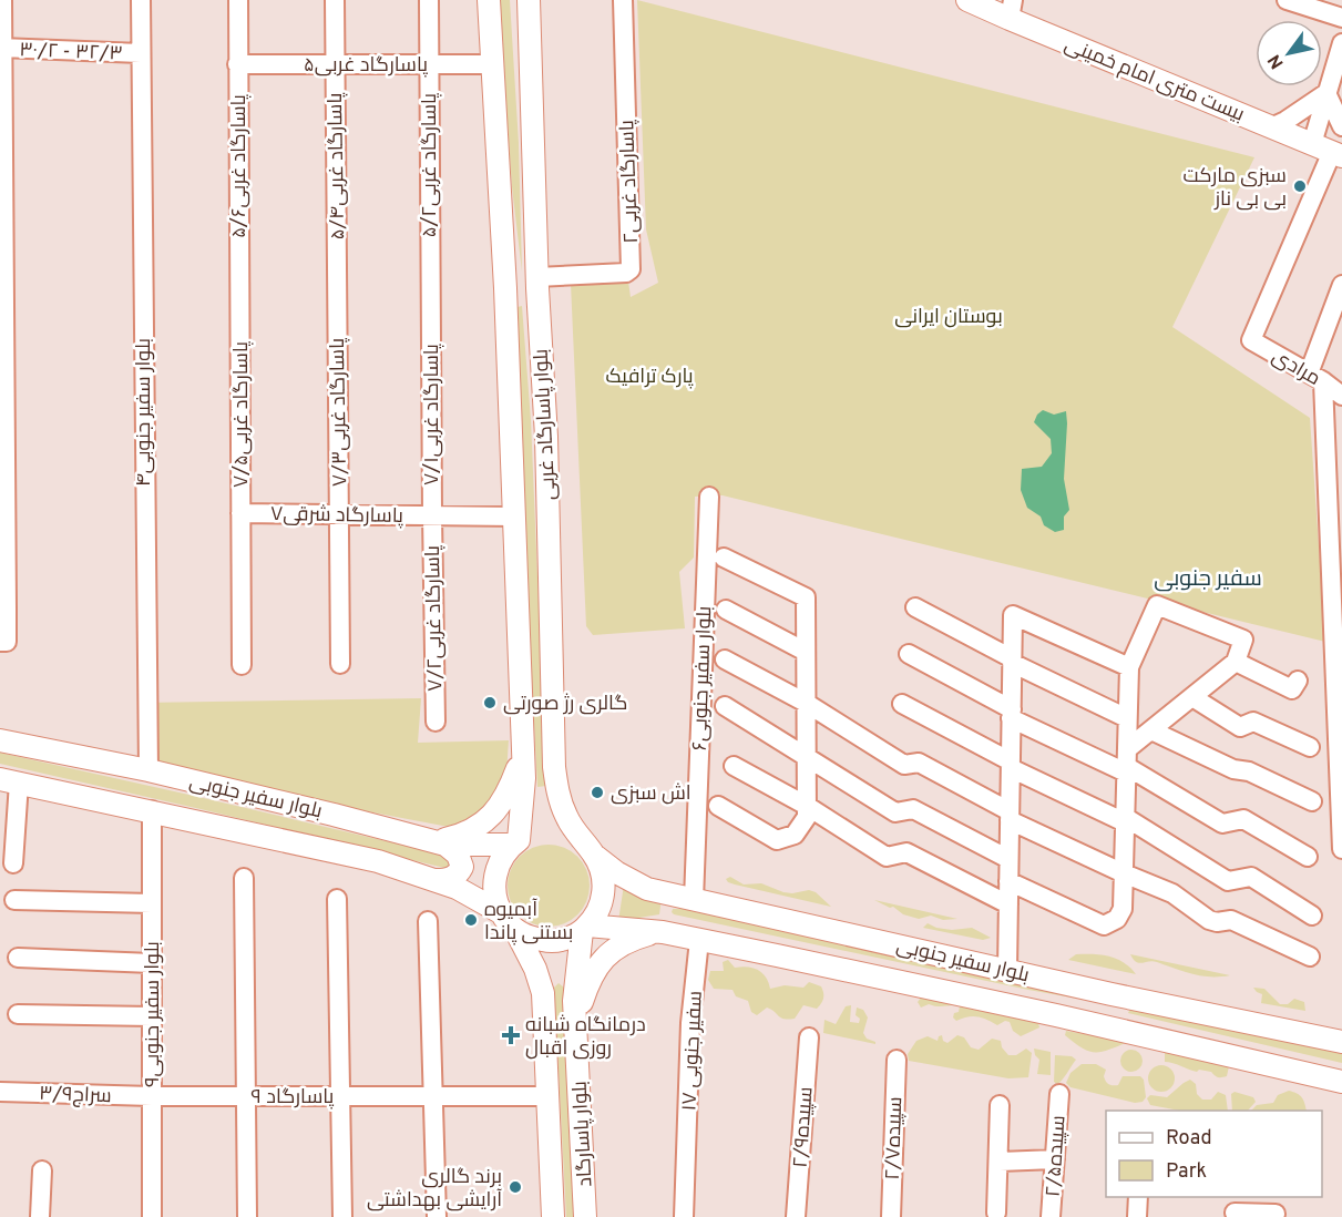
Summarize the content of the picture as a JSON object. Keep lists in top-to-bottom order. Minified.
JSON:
{"streets":{"main road":["بیست متری امام خمینی","بلوار پاسارگاد غربی","بلوار سفیر جنوبی","بلوار پاسارگاد"],"street":["۳۰/۲ - ۳۲/۳","پاسارگاد غربی۵","پاسارگاد غربی۵/۲","پاسارگاد غربی۵/۶","پاسارگاد غربی۵/۴","پاسارگاد غربی۲","مرادی","بلوار سفیر جنوبی۴","پاسارگاد غربی۷/۳","پاسارگاد غربی۷/۵","پاسارگاد غربی۷/۱","پاسارگاد شرقی۷","پاسارگاد غربی۷/۲","بلوار سفیر جنوبی۶","بلوار سفیر جنوبی۹","سفیر جنوبی ۱۷","سراج۳/۹","پاسارگاد ۹","سپیده۲/۹","سپیده۲/۷","سپیده۲/۵"]},"crossings":[["۳۰/۲ - ۳۲/۳","بلوار سفیر جنوبی۴"],["پاسارگاد غربی۵","پاسارگاد غربی۵/۲"],["پاسارگاد غربی۵","پاسارگاد غربی۵/۶"],["پاسارگاد غربی۵","پاسارگاد غربی۵/۴"],["پاسارگاد غربی۵","بلوار پاسارگاد غربی"],["بیست متری امام خمینی","مرادی"],["پاسارگاد غربی۵/۲","پاسارگاد غربی۷/۱"],["پاسارگاد غربی۵/۶","پاسارگاد غربی۷/۵"],["پاسارگاد غربی۵/۴","پاسارگاد غربی۷/۳"],["پاسارگاد غربی۲","بلوار پاسارگاد غربی"],["بلوار سفیر جنوبی۴","بلوار سفیر جنوبی"],["پاسارگاد غربی۷/۳","پاسارگاد شرقی۷"],["پاسارگاد غربی۷/۵","پاسارگاد شرقی۷"],["پاسارگاد غربی۷/۱","پاسارگاد شرقی۷"],["پاسارگاد غربی۷/۱","پاسارگاد غربی۷/۲"],["بلوار پاسارگاد غربی","پاسارگاد شرقی۷"],["بلوار پاسارگاد غربی","بلوار سفیر جنوبی"],["پاسارگاد شرقی۷","پاسارگاد غربی۷/۲"],["بلوار سفیر جنوبی۶","بلوار سفیر جنوبی"],["بلوار سفیر جنوبی","بلوار سفیر جنوبی۹"],["بلوار سفیر جنوبی","سفیر جنوبی ۱۷"],["بلوار سفیر جنوبی","بلوار پاسارگاد"],["بلوار سفیر جنوبی۹","سراج۳/۹"],["بلوار سفیر جنوبی۹","پاسارگاد ۹"],["سراج۳/۹","پاسارگاد ۹"]],"districts":["سفیر جنوبی"],"parks":["بوستان ایرانی","پارک ترافیک"],"places":{"other":["سبزی مارکت بی بی ناز","گالری رژ صورتی","اش سبزی","آبمیوه بستنی پاندا","برند گالری آرایشی بهداشتی"],"health":["درمانگاه شبانه روزی اقبال"]},"legend":["Road","Park"],"north":"bottom left"}
